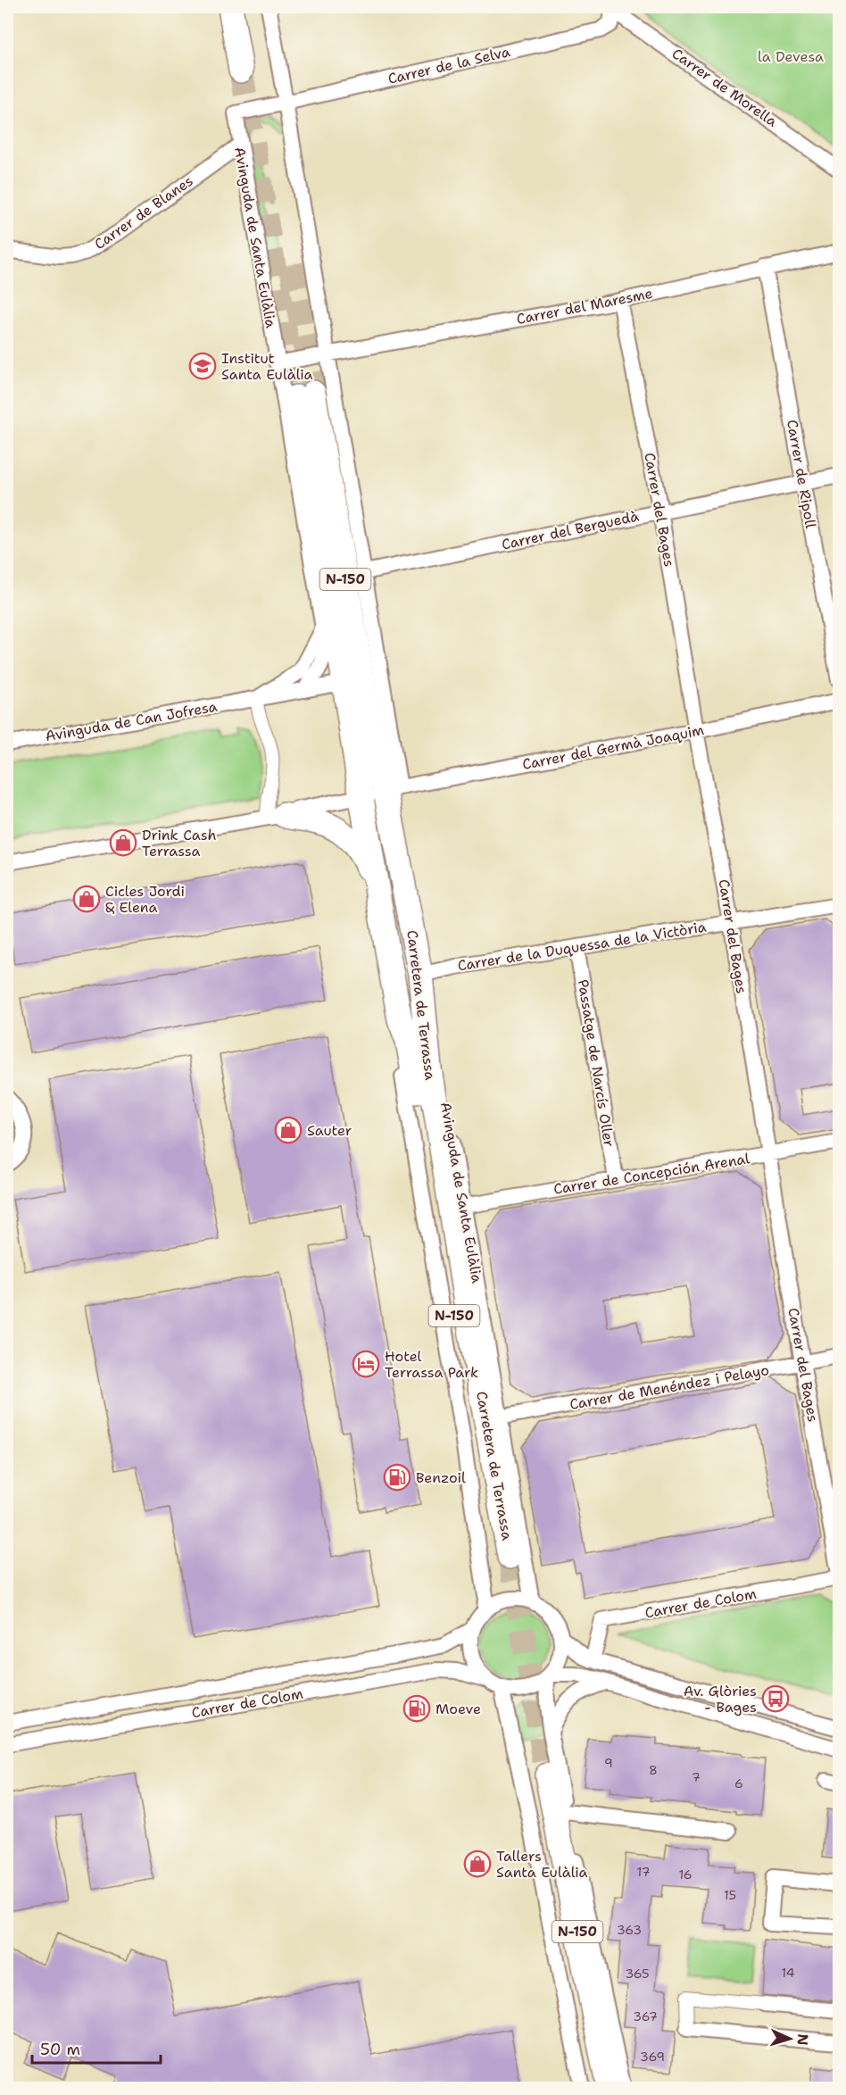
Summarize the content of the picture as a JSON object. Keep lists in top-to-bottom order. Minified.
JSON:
{"streets":{"main road":["N-150","Carretera de Terrassa"],"street":["Carrer de la Selva","Carrer de Morella","Carrer de Blanes","Avinguda de Santa Eulàlia","Carrer del Maresme","Carrer de Ripoll","Carrer del Bages","Carrer del Berguedà","Avinguda de Can Jofresa","Carrer del Germà Joaquim","Carrer de la Duquessa de la Victòria","Passatge de Narcís Oller","Carrer de Concepción Arenal","Carrer de Menéndez i Pelayo","Carrer de Colom"]},"crossings":[["Carrer de la Selva","Carrer de Morella"],["Carrer de la Selva","Avinguda de Santa Eulàlia"],["Carrer de Blanes","Avinguda de Santa Eulàlia"],["Avinguda de Santa Eulàlia","Avinguda de Can Jofresa"],["Avinguda de Santa Eulàlia","Carrer de la Duquessa de la Victòria"],["Avinguda de Santa Eulàlia","Carretera de Terrassa"],["Avinguda de Santa Eulàlia","Carrer de Concepción Arenal"],["Avinguda de Santa Eulàlia","Carrer de Menéndez i Pelayo"],["Avinguda de Santa Eulàlia","Carrer de Colom"],["Carrer del Maresme","Carrer de Ripoll"],["Carrer del Maresme","Carrer del Bages"],["Carrer de Ripoll","Carrer del Berguedà"],["Carrer del Bages","Carrer del Berguedà"],["Carrer del Bages","Carrer del Germà Joaquim"],["Carrer del Bages","Carrer de la Duquessa de la Victòria"],["Carrer del Bages","Carrer de Concepción Arenal"],["Carrer del Bages","Carrer de Menéndez i Pelayo"],["Avinguda de Can Jofresa","Carretera de Terrassa"],["Carrer del Germà Joaquim","Carretera de Terrassa"],["Carrer de la Duquessa de la Victòria","Carretera de Terrassa"],["Carrer de la Duquessa de la Victòria","Passatge de Narcís Oller"],["Passatge de Narcís Oller","Carrer de Concepción Arenal"]],"parks":["la Devesa"],"places":{"school or university":["Institut Santa Eulàlia"],"shop":["Drink Cash Terrassa","Cicles Jordi & Elena","Sauter","Tallers Santa Eulàlia"],"hotel":["Hotel Terrassa Park"],"fuel station":["Benzoil","Moeve"],"bus stop":["Av. Glòries - Bages"]},"house_numbers":["9","8","7","6","17","16","15","363","14","365","367","369"],"scale_bar":"50 m","north":"right"}
